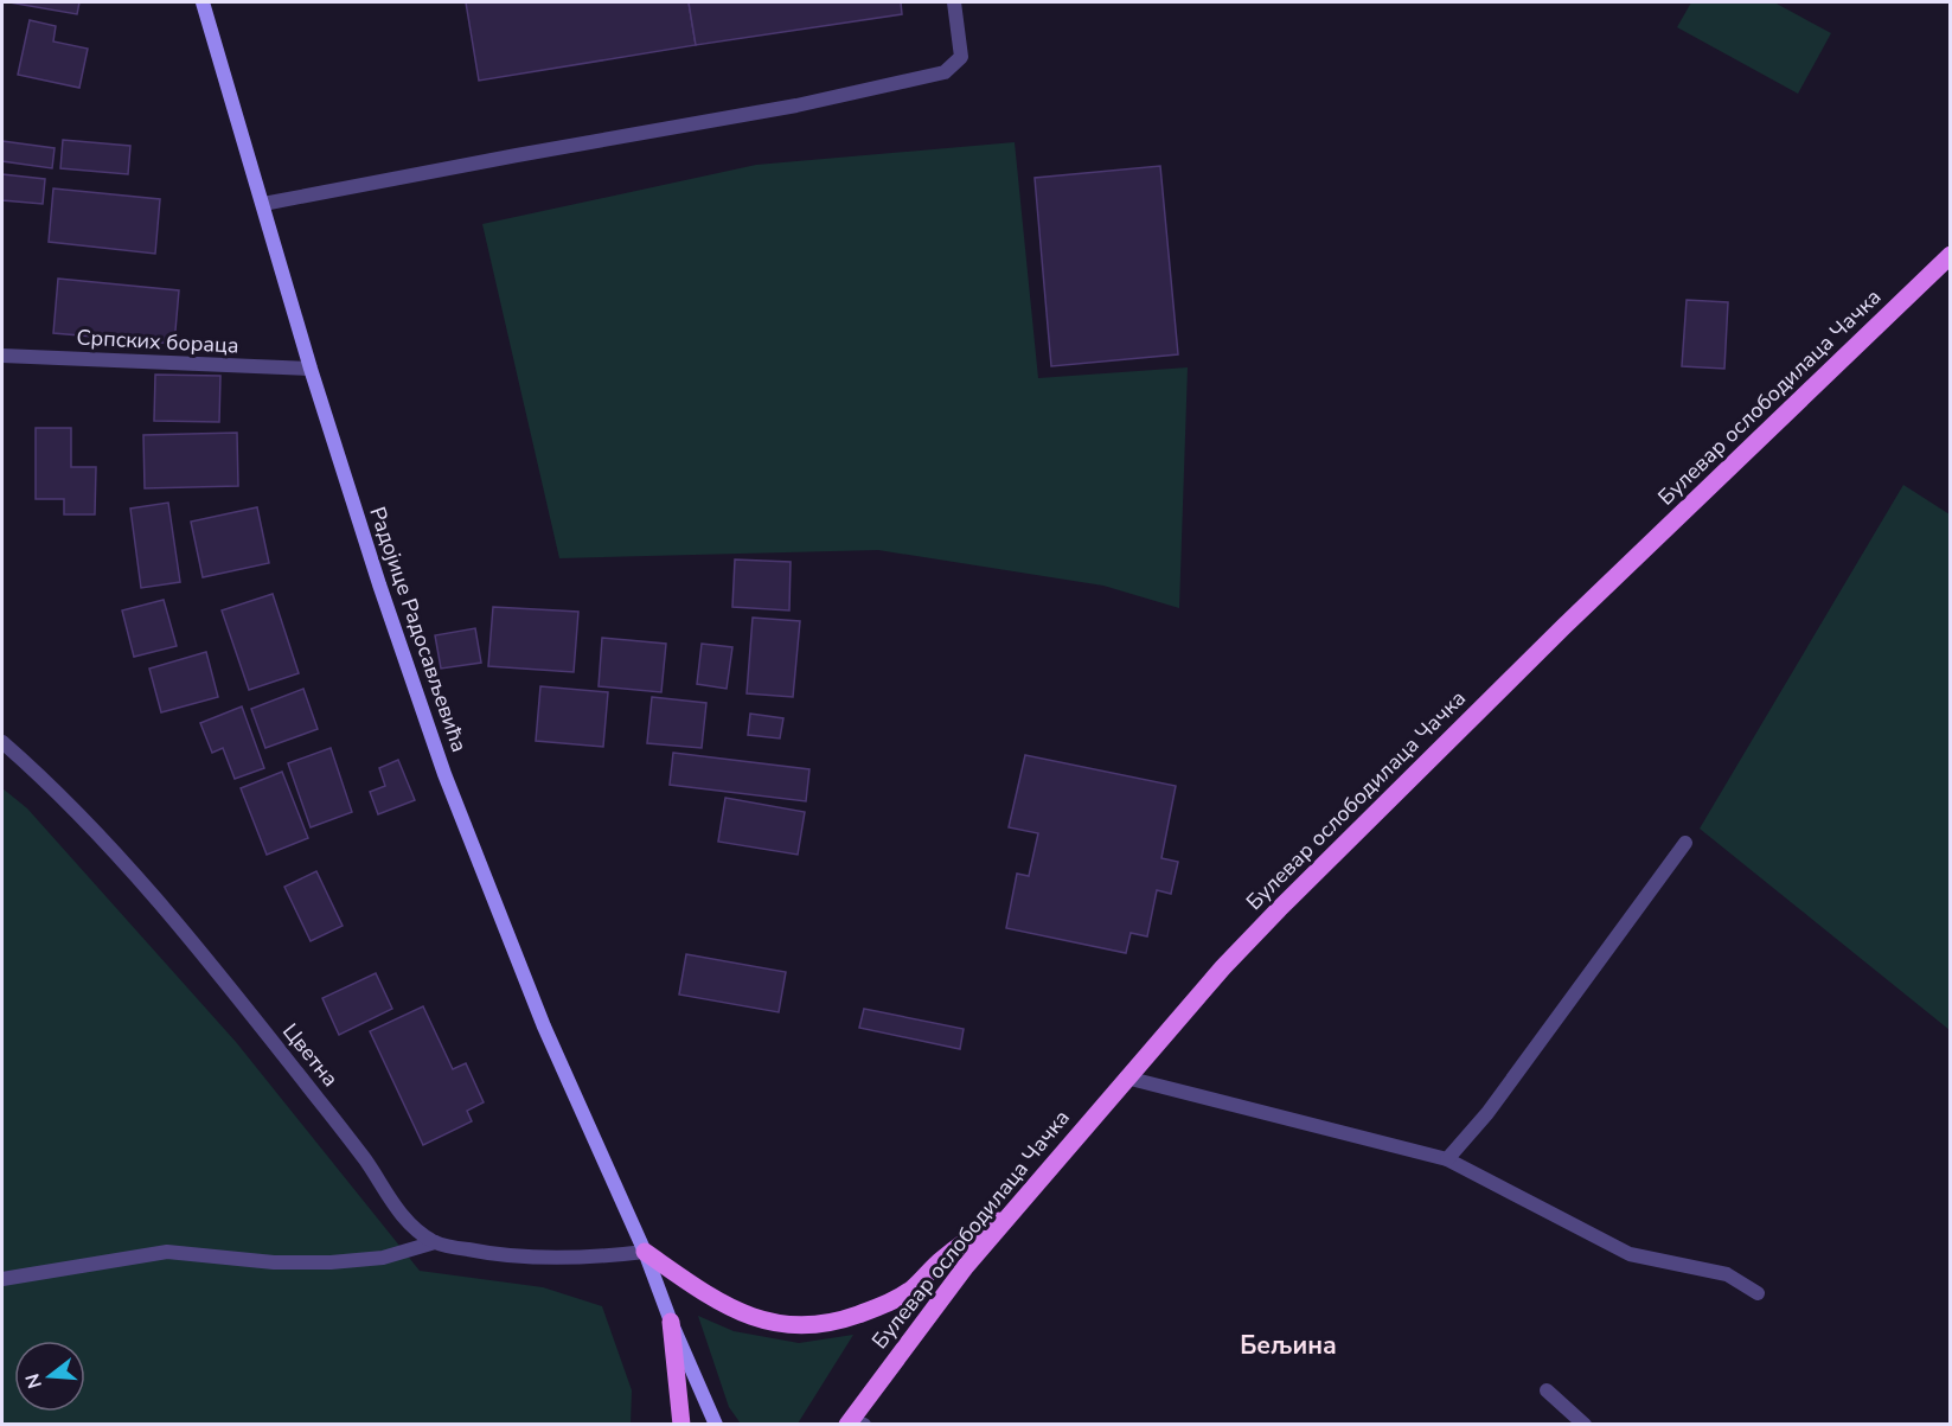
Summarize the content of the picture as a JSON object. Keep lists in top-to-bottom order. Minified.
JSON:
{"streets":{"main road":["Булевар ослободилаца Чачка","Радојице Радосављевића"],"street":["Српских бораца","Цветна"]},"crossings":[["Српских бораца","Радојице Радосављевића"],["Радојице Радосављевића","Цветна"]],"districts":["Бељина"],"north":"left"}
